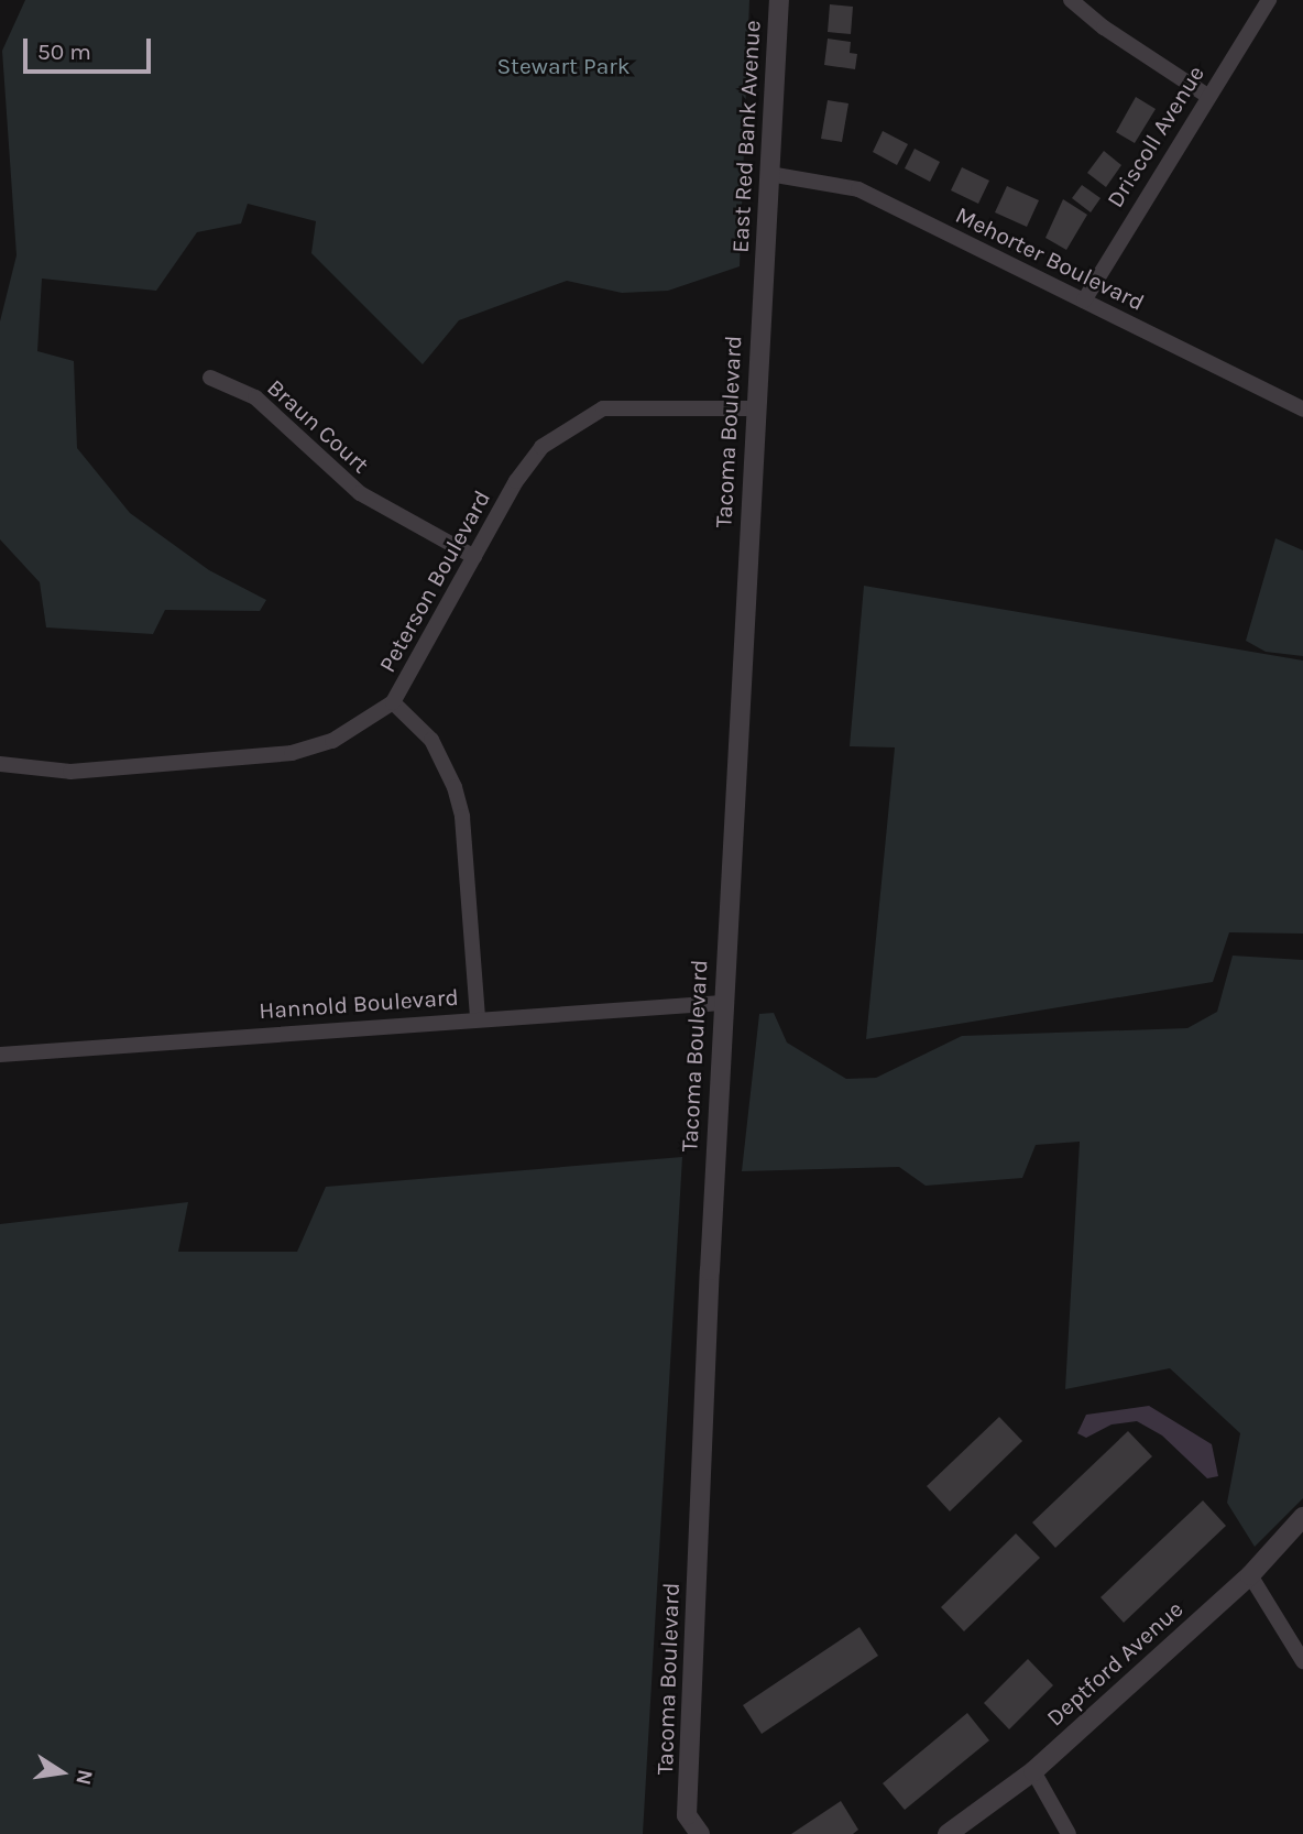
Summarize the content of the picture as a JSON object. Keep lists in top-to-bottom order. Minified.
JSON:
{"streets":{"street":["East Red Bank Avenue","Driscoll Avenue","Mehorter Boulevard","Braun Court","Tacoma Boulevard","Peterson Boulevard","Hannold Boulevard","Deptford Avenue"]},"crossings":[["East Red Bank Avenue","Mehorter Boulevard"],["East Red Bank Avenue","Tacoma Boulevard"],["Driscoll Avenue","Mehorter Boulevard"],["Braun Court","Peterson Boulevard"],["Tacoma Boulevard","Peterson Boulevard"],["Tacoma Boulevard","Hannold Boulevard"]],"parks":["Stewart Park"],"scale_bar":"50 m","north":"right"}
